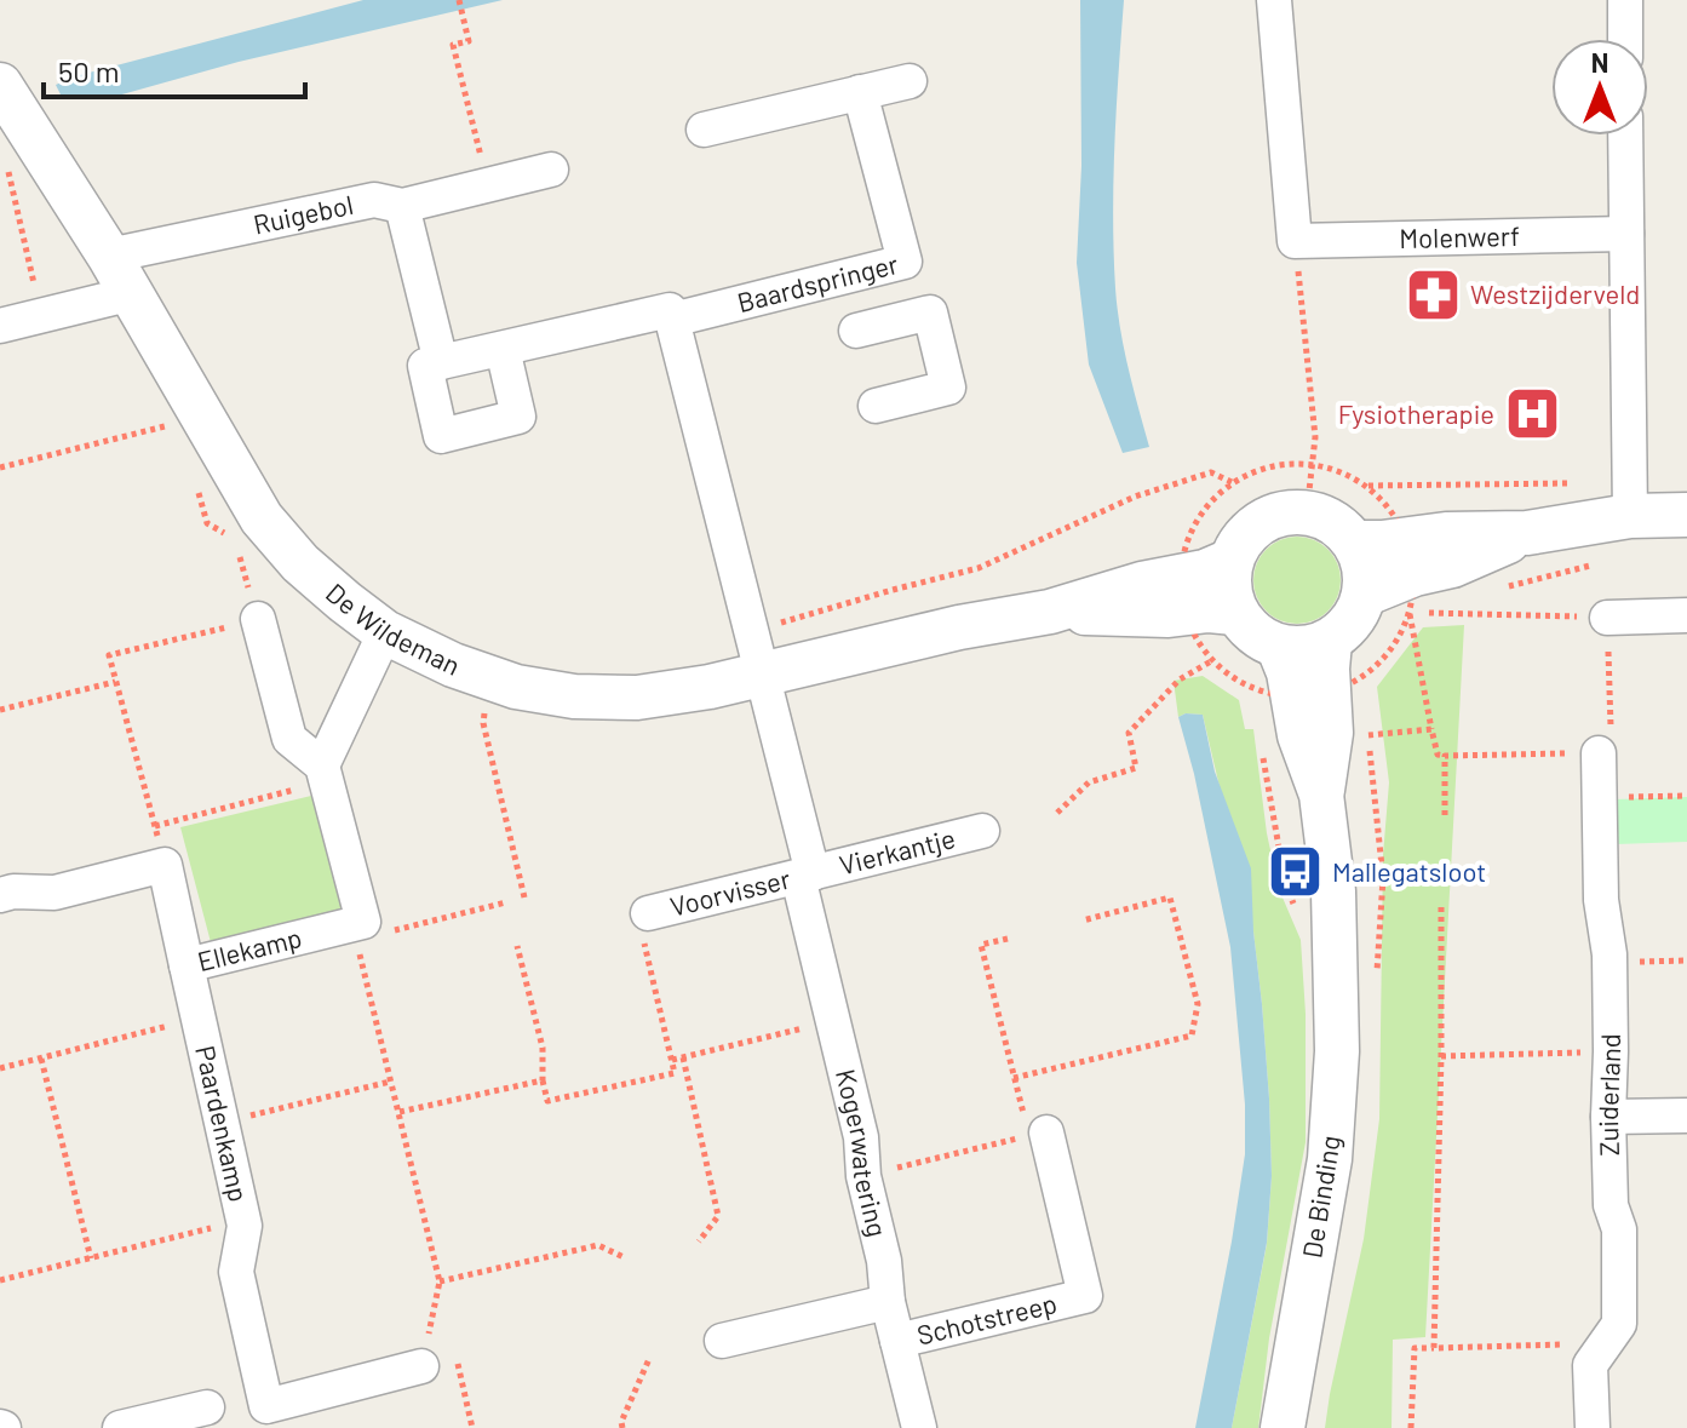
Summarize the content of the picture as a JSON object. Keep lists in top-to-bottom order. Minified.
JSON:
{"streets":{"street":["Ruigebol","Molenwerf","Baardspringer","De Wildeman","Vierkantje","Voorvisser","Ellekamp","Zuiderland","Paardenkamp","Kogerwatering","De Binding","Schotstreep"]},"crossings":[["Ruigebol","De Wildeman"],["De Wildeman","Kogerwatering"],["De Wildeman","De Binding"],["Vierkantje","Voorvisser"],["Vierkantje","Kogerwatering"],["Voorvisser","Kogerwatering"],["Ellekamp","Paardenkamp"],["Kogerwatering","Schotstreep"]],"places":{"pharmacy":["Westzijderveld"],"hospital":["Fysiotherapie"],"bus stop":["Mallegatsloot"]},"scale_bar":"50 m","north":"top"}
